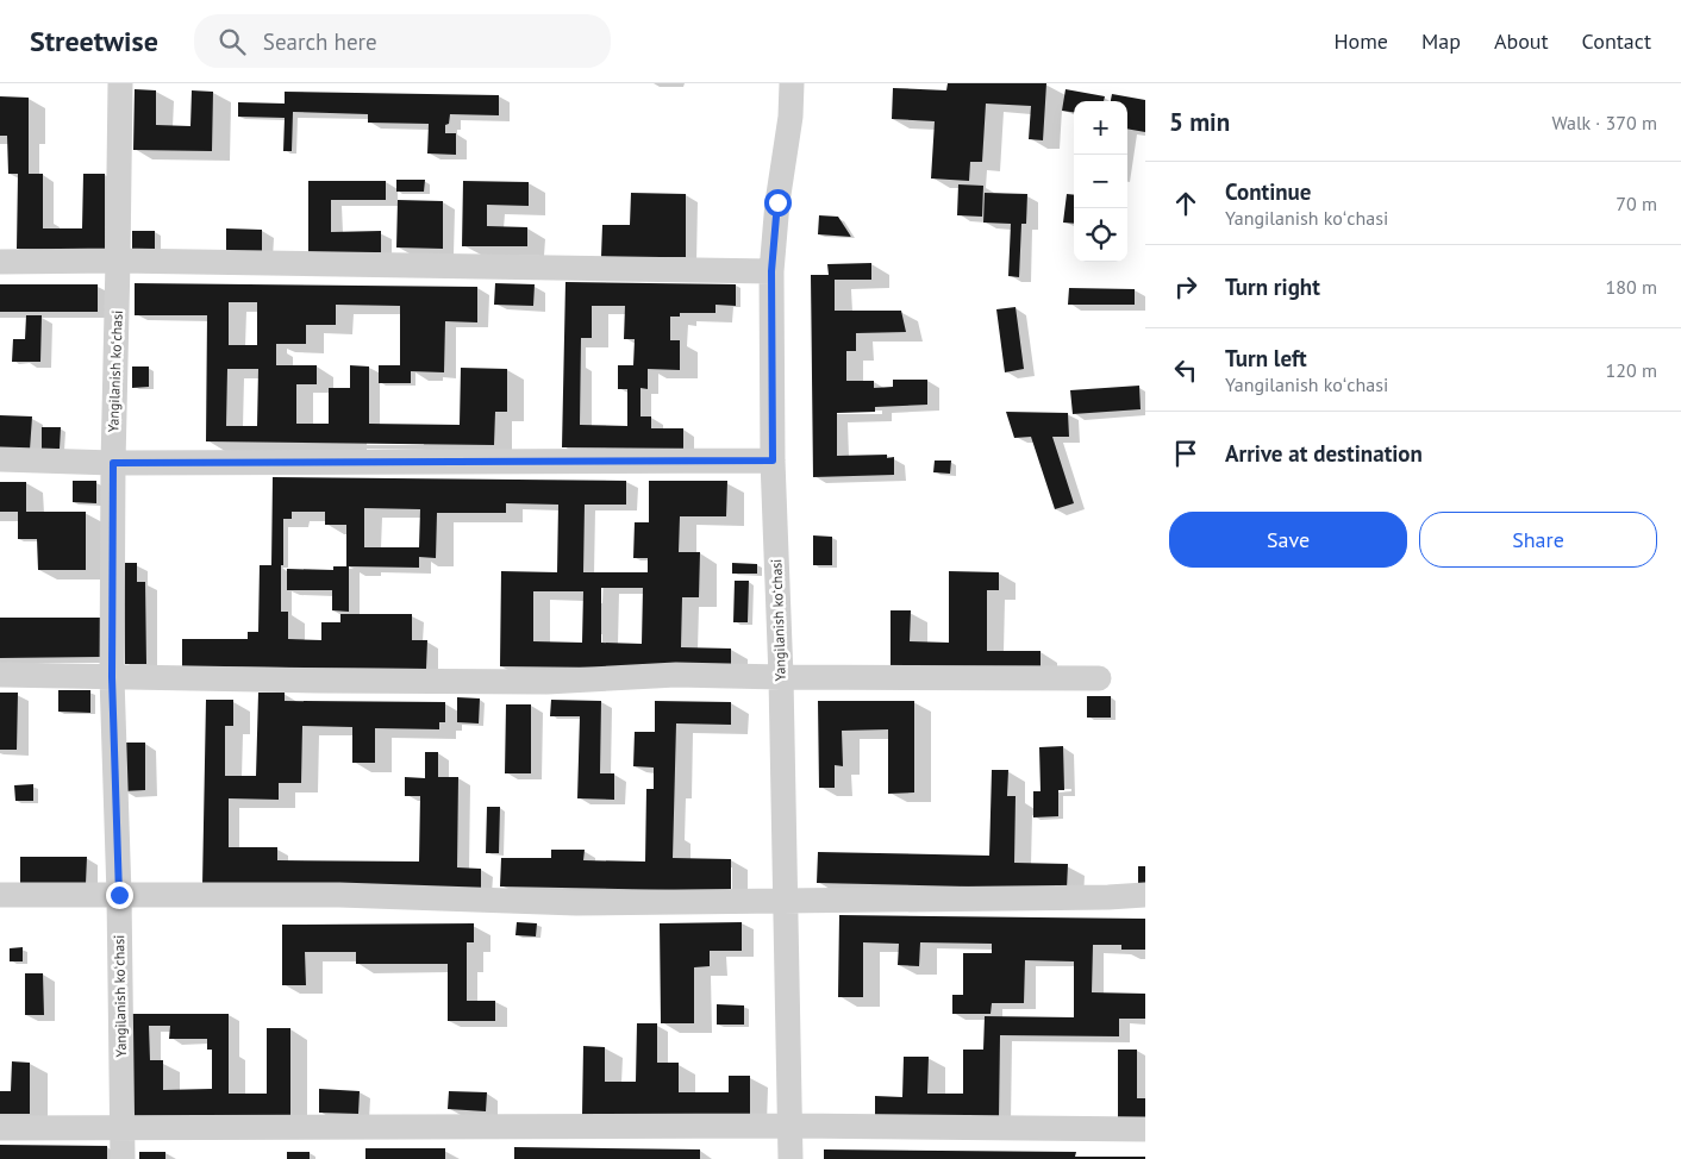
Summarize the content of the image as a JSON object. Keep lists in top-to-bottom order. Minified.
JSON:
{"streets":{"street":["Yangilanish koʻchasi"]},"page":{"header":"Streetwise","search":"Search here","nav":["Home","Map","About","Contact"],"heading":["5 min","Walk · 370 m"],"map_buttons":["+","−"],"list":[["Continue","Yangilanish koʻchasi","70 m"],["Turn right","180 m"],["Turn left","Yangilanish koʻchasi","120 m"],"Arrive at destination"],"buttons":["Save","Share"]}}
